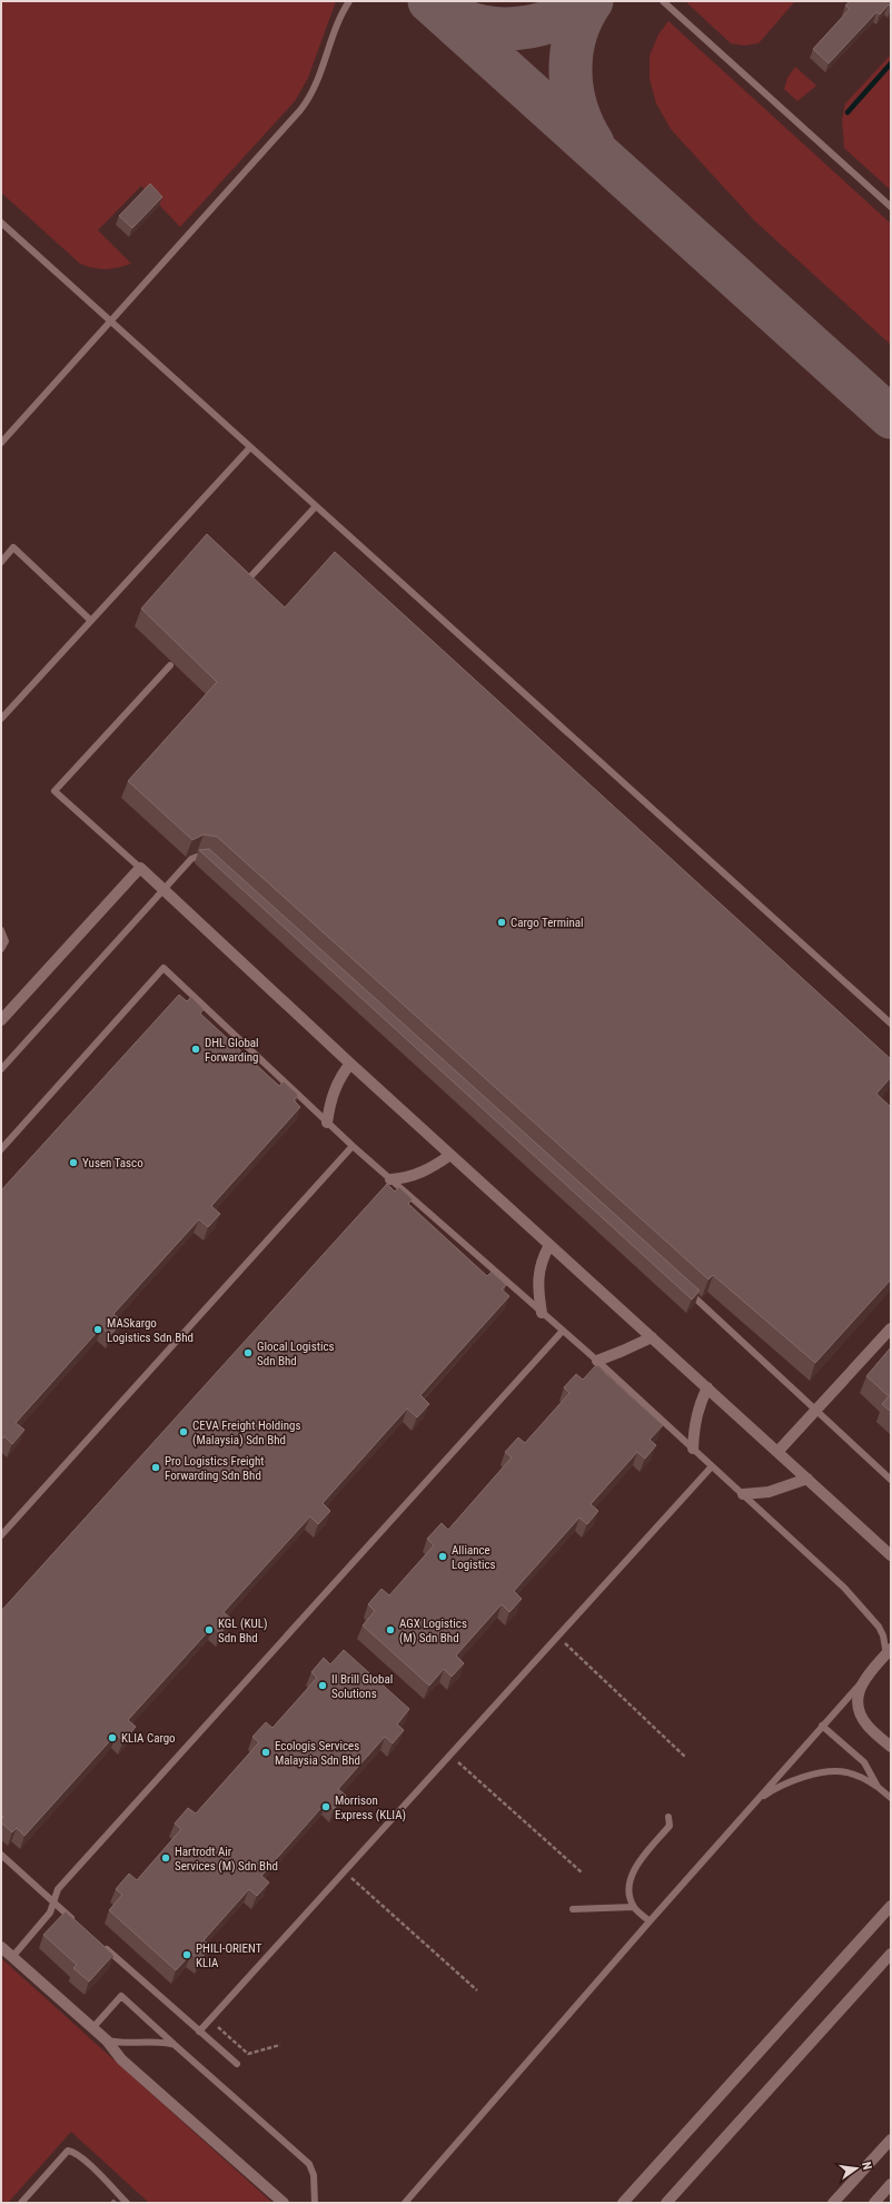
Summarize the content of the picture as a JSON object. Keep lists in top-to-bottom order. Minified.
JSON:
{"places":["Cargo Terminal","DHL Global Forwarding","Yusen Tasco","MASkargo Logistics Sdn Bhd","Glocal Logistics Sdn Bhd","CEVA Freight Holdings (Malaysia) Sdn Bhd","Pro Logistics Freight Forwarding Sdn Bhd","Alliance Logistics","KGL (KUL) Sdn Bhd","AGX Logistics (M) Sdn Bhd","II Brill Global Solutions","KLIA Cargo","Ecologis Services Malaysia Sdn Bhd","Morrison Express (KLIA)","Hartrodt Air Services (M) Sdn Bhd","PHILI-ORIENT KLIA"],"north":"right"}
